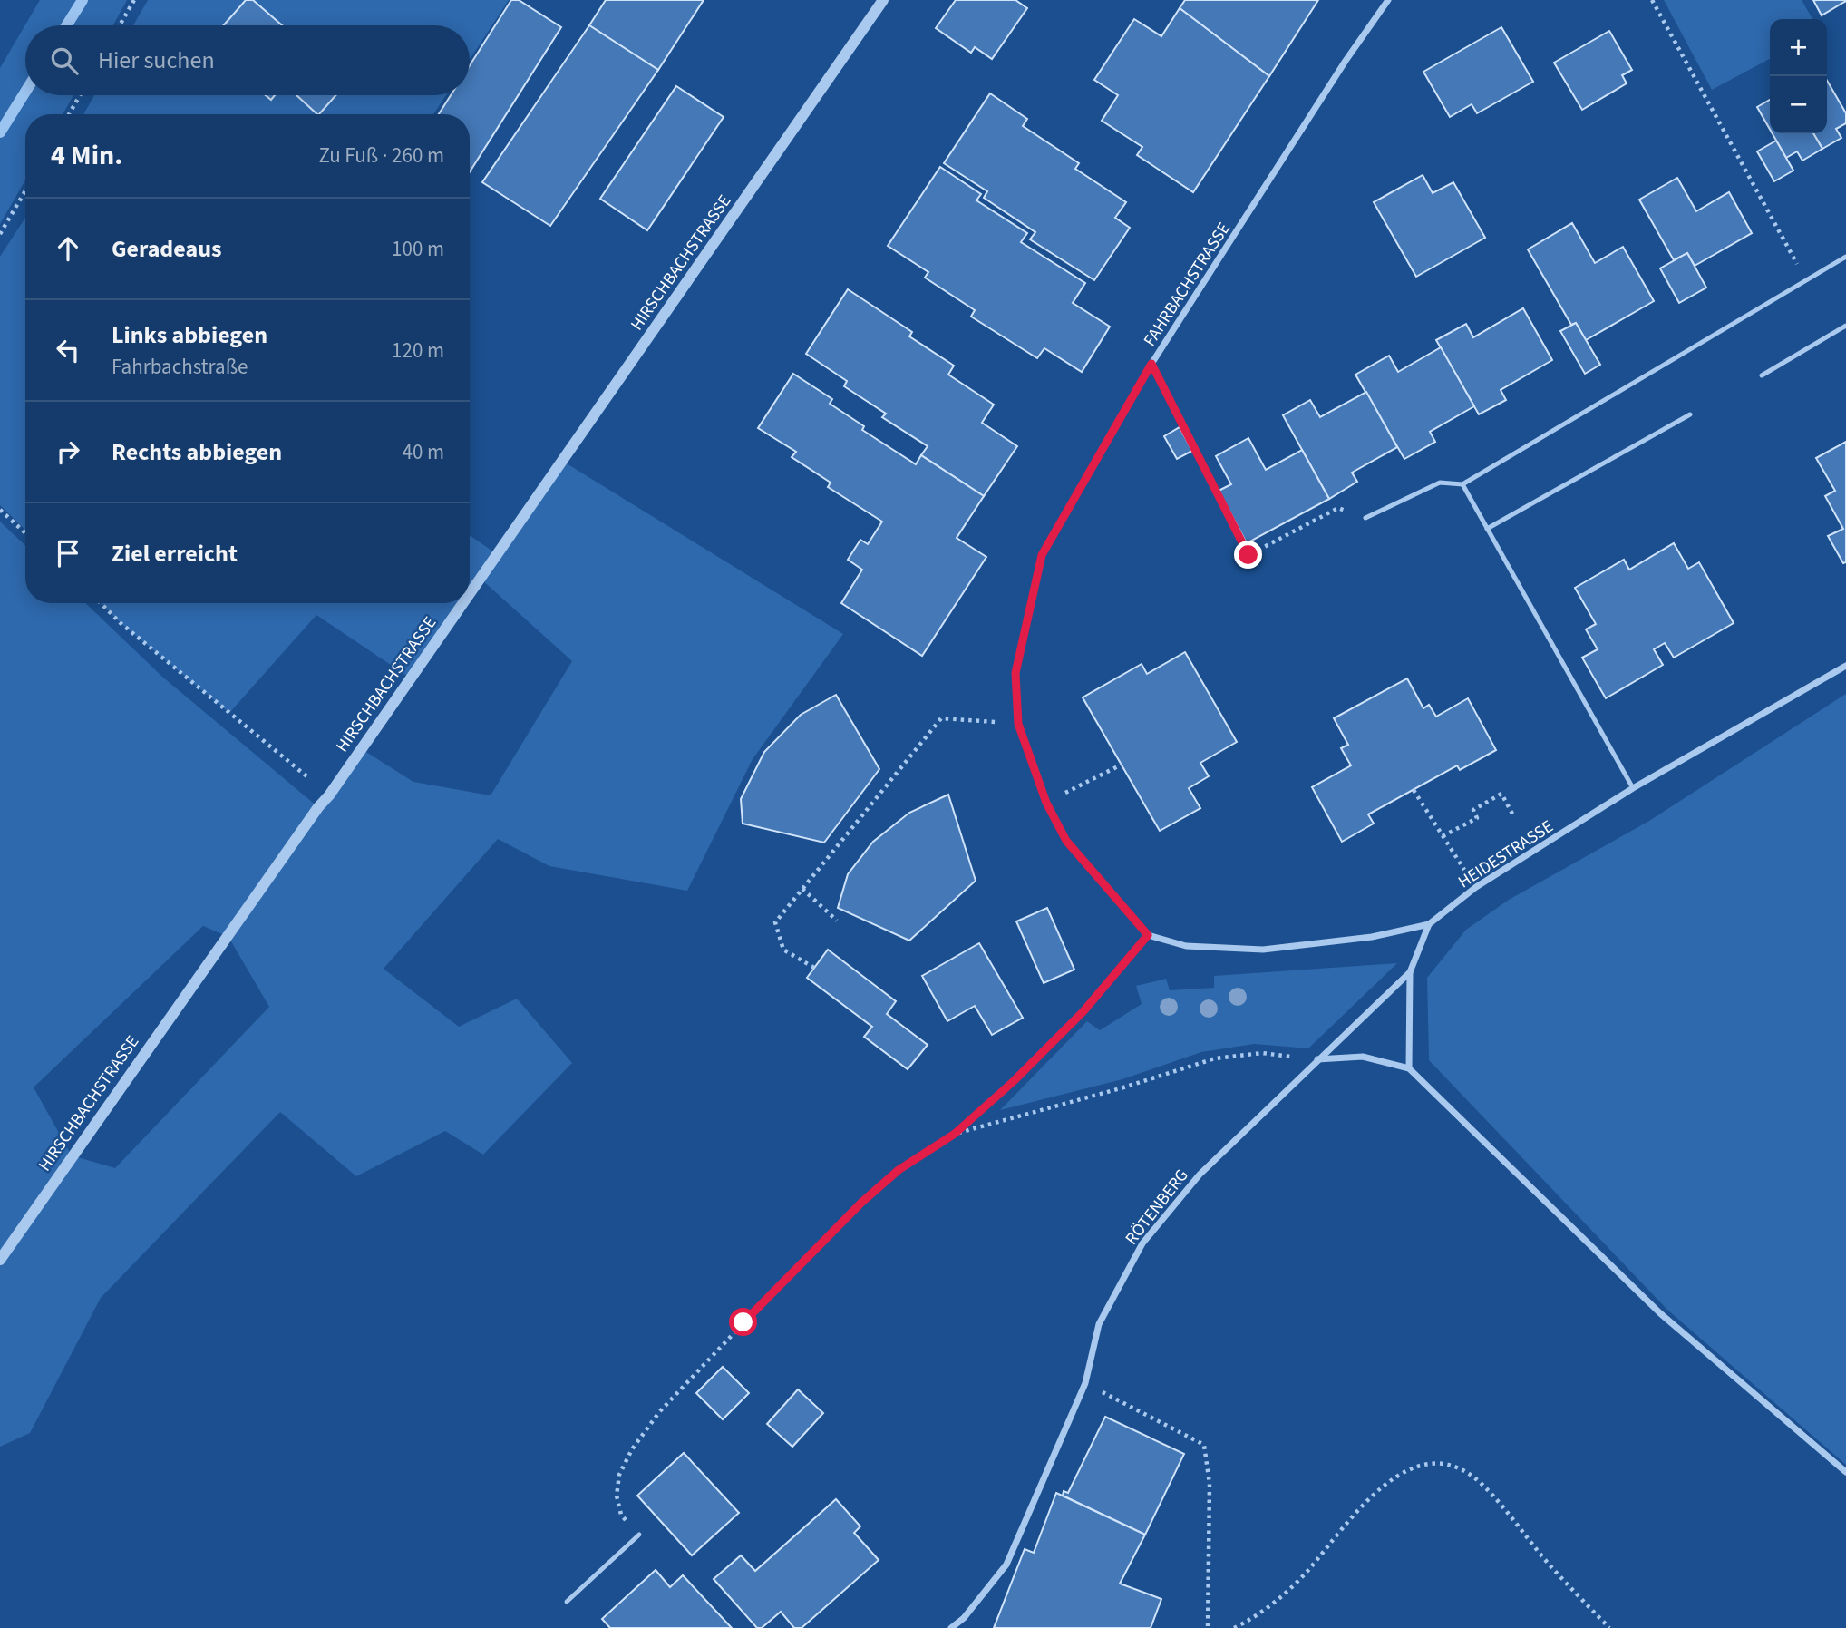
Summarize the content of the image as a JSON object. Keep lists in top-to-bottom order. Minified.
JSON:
{"streets":{"street":["HIRSCHBACHSTRASSE","FAHRBACHSTRASSE","HEIDESTRASSE","RÖTENBERG"]},"crossings":[["FAHRBACHSTRASSE","HEIDESTRASSE"],["HEIDESTRASSE","RÖTENBERG"]],"page":{"map_buttons":["+","−"],"search":"Hier suchen","heading":["4 Min.","Zu Fuß · 260 m"],"list":[["Geradeaus","100 m"],["Links abbiegen","Fahrbachstraße","120 m"],["Rechts abbiegen","40 m"],"Ziel erreicht"]}}
